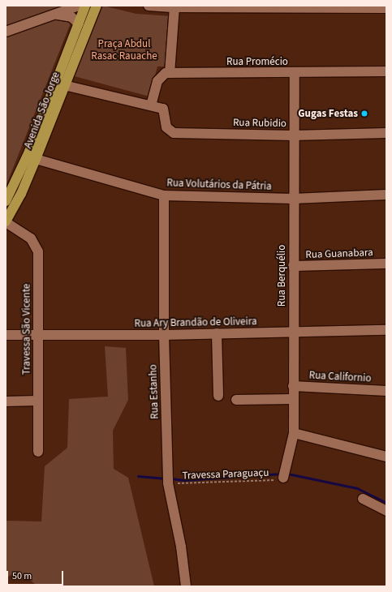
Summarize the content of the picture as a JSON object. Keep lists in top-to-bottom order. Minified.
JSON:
{"streets":{"main road":["Avenida São Jorge"],"street":["Rua Promécio","Rua Rubidio","Rua Volutários da Pátria","Rua Guanabara","Rua Berquélio","Rua Ary Brandão de Oliveira","Travessa São Vicente","Rua Californio","Rua Estanho"],"path":["Travessa Paraguaçu"]},"crossings":[["Rua Promécio","Rua Berquélio"],["Avenida São Jorge","Rua Volutários da Pátria"],["Avenida São Jorge","Travessa São Vicente"],["Rua Rubidio","Rua Berquélio"],["Rua Volutários da Pátria","Rua Berquélio"],["Rua Volutários da Pátria","Rua Estanho"],["Rua Guanabara","Rua Berquélio"],["Rua Berquélio","Rua Ary Brandão de Oliveira"],["Rua Berquélio","Rua Californio"],["Rua Berquélio","Travessa Paraguaçu"],["Rua Ary Brandão de Oliveira","Travessa São Vicente"],["Rua Ary Brandão de Oliveira","Rua Estanho"],["Rua Estanho","Travessa Paraguaçu"]],"parks":["Praça Abdul Rasac Rauache"],"places":["Gugas Festas"],"scale_bar":"50 m"}
